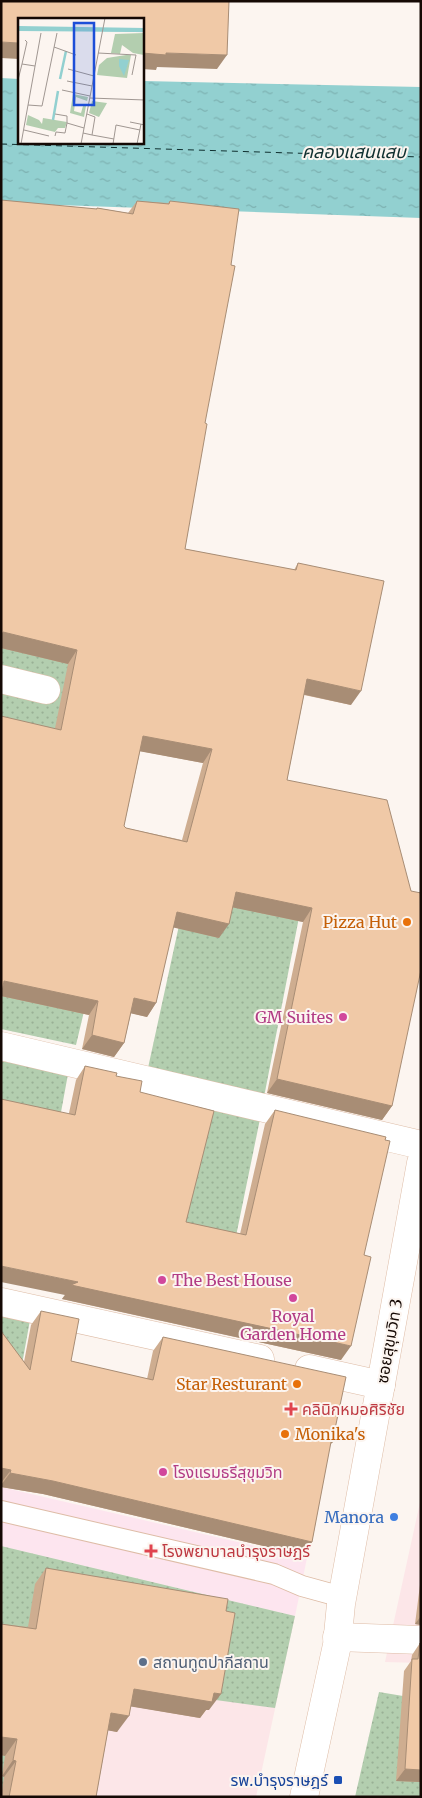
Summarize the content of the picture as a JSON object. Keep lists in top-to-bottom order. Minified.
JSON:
{"streets":{"street":["ซอยสุขุมวิท 3"]},"water":["คลองแสนแสบ"],"places":{"other":["Pizza Hut","GM Suites","The Best House","Royal Garden Home","Star Resturant","Monika's","โรงแรมธรีสุขุมวิท","Manora","สถานทูตปากีสถาน"],"health":["คลินิกหมอศิริชัย","โรงพยาบาลบำรุงราษฎร์"],"transit":["รพ.บำรุงราษฎร์"]}}
